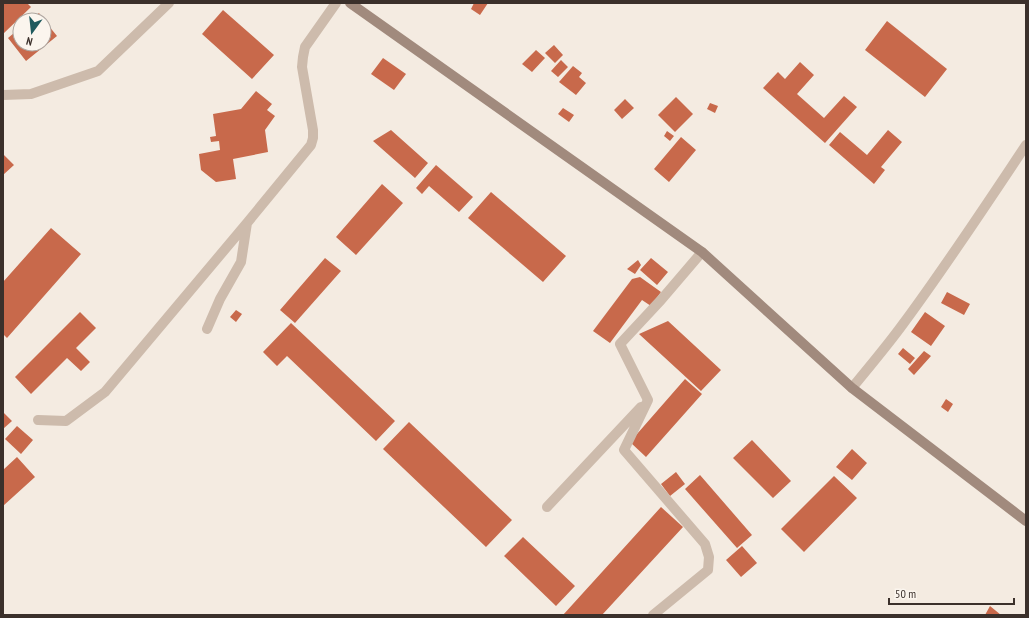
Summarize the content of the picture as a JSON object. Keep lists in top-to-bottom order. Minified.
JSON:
{"scale_bar":"50 m","north":"bottom"}
